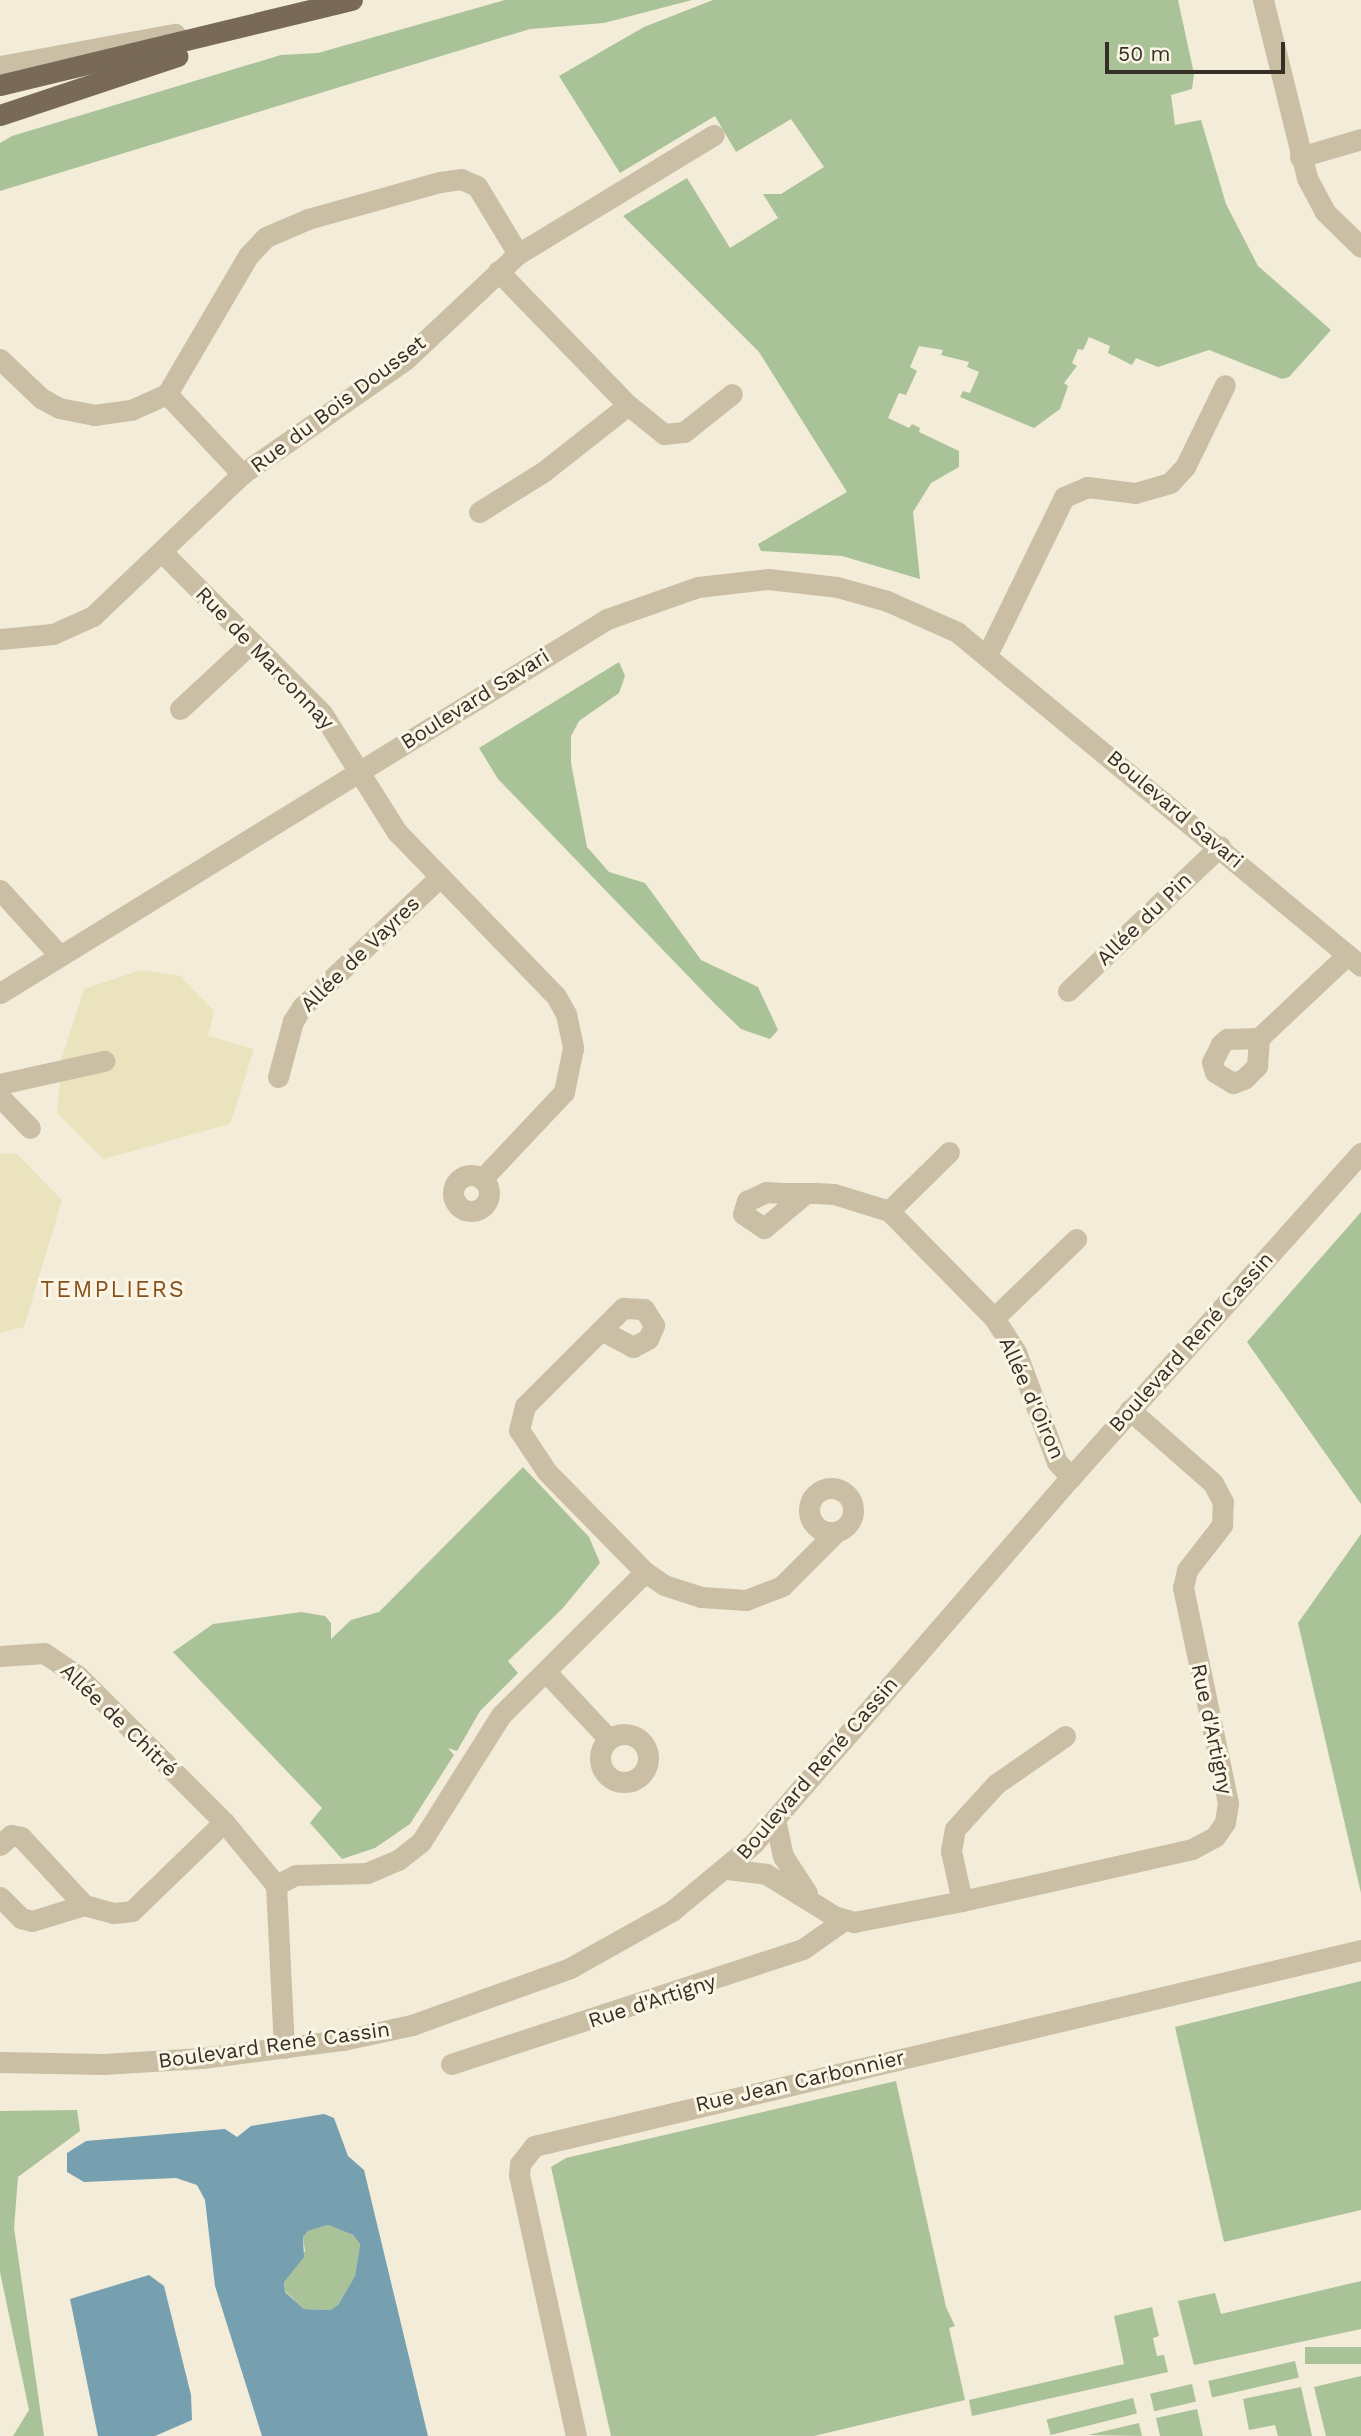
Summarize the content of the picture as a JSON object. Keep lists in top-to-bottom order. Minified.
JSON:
{"streets":{"street":["Rue du Bois Dousset","Rue de Marconnay","Boulevard Savari","Allée du Pin","Allée de Vayres","Boulevard René Cassin","Allée d'Oiron","Allée de Chitré","Rue d'Artigny","Rue Jean Carbonnier"]},"crossings":[["Rue du Bois Dousset","Rue de Marconnay"],["Rue de Marconnay","Boulevard Savari"],["Boulevard Savari","Allée du Pin"],["Boulevard René Cassin","Allée d'Oiron"],["Boulevard René Cassin","Rue d'Artigny"]],"districts":["TEMPLIERS"],"scale_bar":"50 m"}
